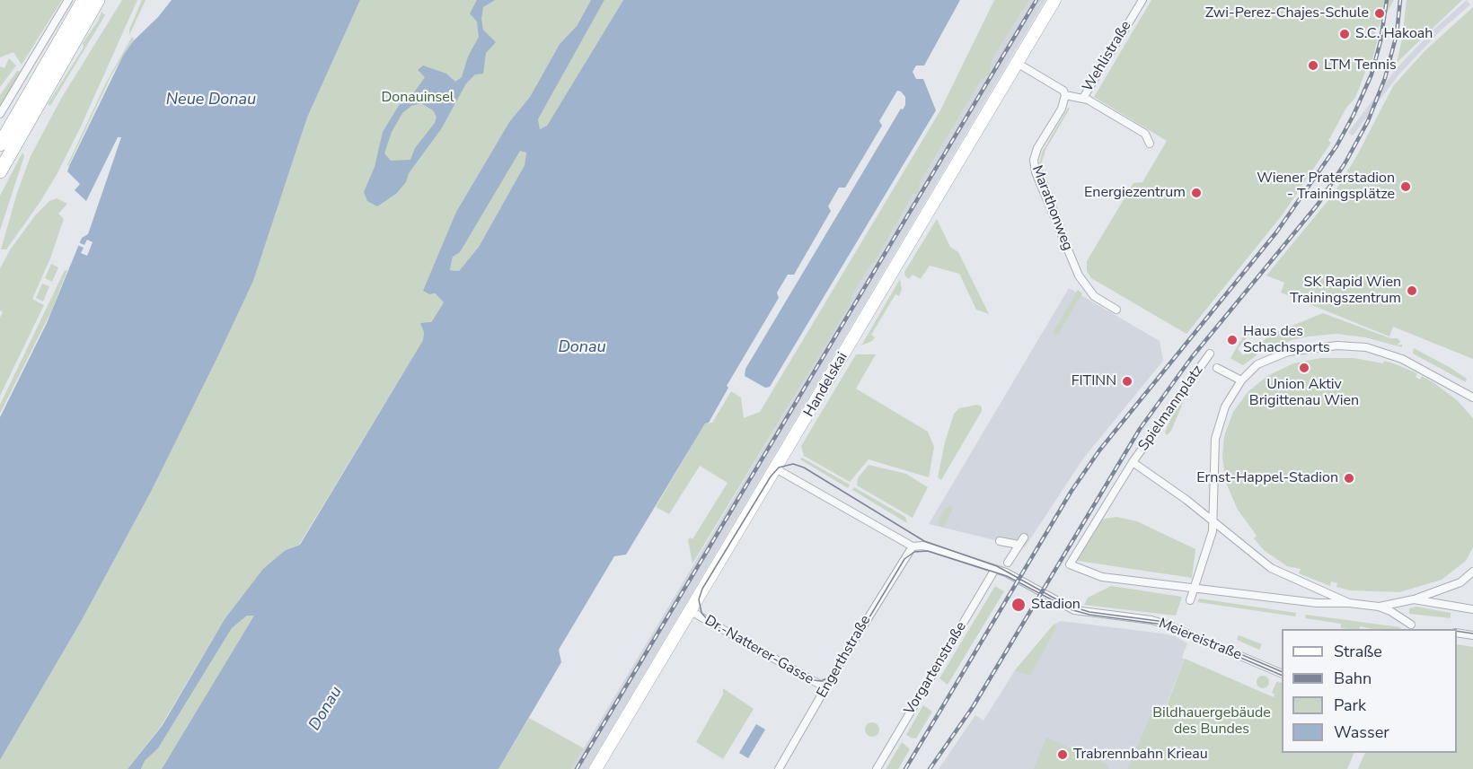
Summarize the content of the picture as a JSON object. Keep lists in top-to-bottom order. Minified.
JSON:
{"streets":{"main road":["Handelskai"],"street":["Wehlistraße","Marathonweg","Spielmannplatz","Meiereistraße","Dr.-Natterer-Gasse","Engerthstraße","Vorgartenstraße"]},"crossings":[["Handelskai","Dr.-Natterer-Gasse"],["Meiereistraße","Engerthstraße"],["Meiereistraße","Vorgartenstraße"],["Dr.-Natterer-Gasse","Engerthstraße"]],"water":["Neue Donau","Donau"],"parks":["Donauinsel","Bildhauergebäude des Bundes"],"places":["Zwi-Perez-Chajes-Schule","S.C. Hakoah","LTM Tennis","Wiener Praterstadion - Trainingsplätze","Energiezentrum","SK Rapid Wien Trainingszentrum","Haus des Schachsports","Union Aktiv Brigittenau Wien","FITINN","Ernst-Happel-Stadion","Stadion","Trabrennbahn Krieau"],"legend":["Straße","Bahn","Park","Wasser"]}
